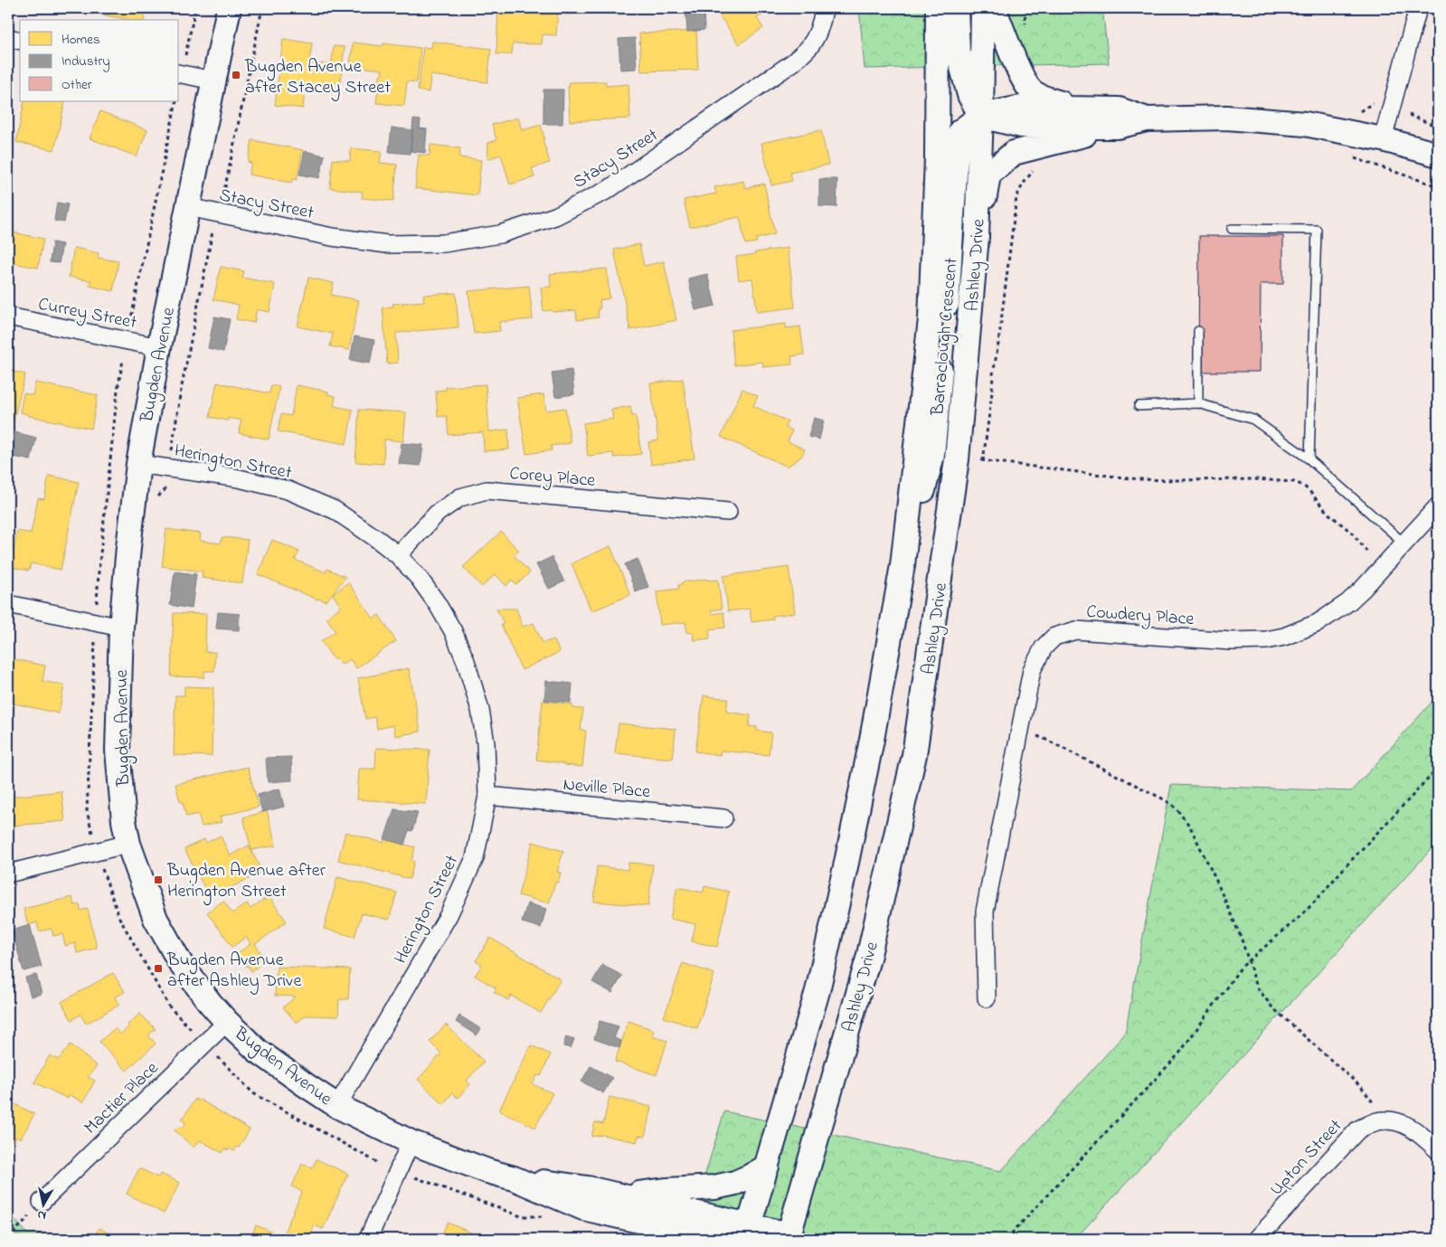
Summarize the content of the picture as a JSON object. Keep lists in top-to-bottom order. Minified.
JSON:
{"streets":{"street":["Stacy Street","Ashley Drive","Currey Street","Barraclough Crescent","Bugden Avenue","Herington Street","Corey Place","Cowdery Place","Neville Place","Mactier Place","Upton Street"]},"crossings":[["Stacy Street","Bugden Avenue"],["Ashley Drive","Barraclough Crescent"],["Ashley Drive","Bugden Avenue"],["Currey Street","Bugden Avenue"],["Bugden Avenue","Herington Street"],["Bugden Avenue","Mactier Place"],["Herington Street","Corey Place"],["Herington Street","Neville Place"]],"places":{"transit":["Bugden Avenue after Stacey Street","Bugden Avenue after Herington Street","Bugden Avenue after Ashley Drive"]},"legend":["Homes","Industry","Other"],"north":"bottom"}
